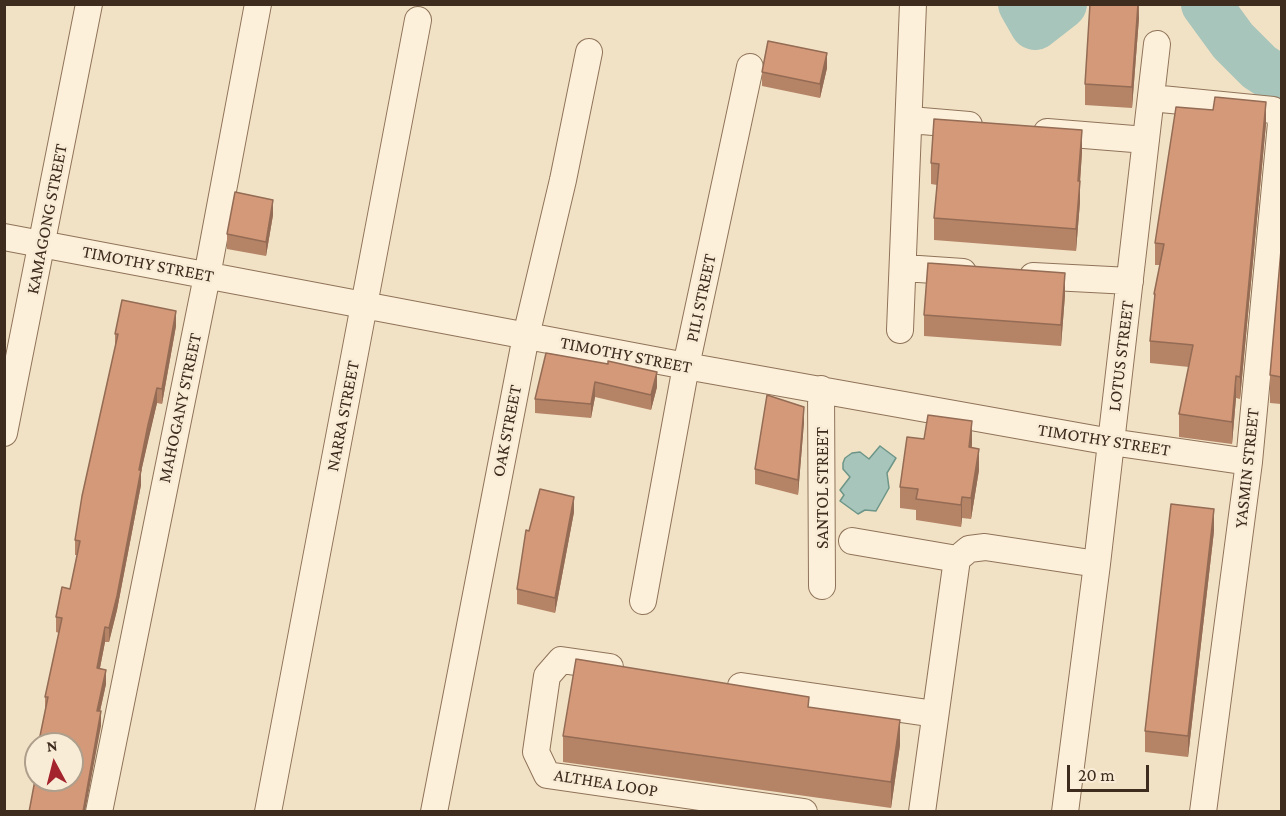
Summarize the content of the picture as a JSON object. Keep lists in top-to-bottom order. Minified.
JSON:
{"streets":{"street":["KAMAGONG STREET","TIMOTHY STREET","PILI STREET","LOTUS STREET","MAHOGANY STREET","NARRA STREET","OAK STREET","YASMIN STREET","SANTOL STREET","ALTHEA LOOP"]},"crossings":[["KAMAGONG STREET","TIMOTHY STREET"],["TIMOTHY STREET","PILI STREET"],["TIMOTHY STREET","LOTUS STREET"],["TIMOTHY STREET","MAHOGANY STREET"],["TIMOTHY STREET","NARRA STREET"],["TIMOTHY STREET","OAK STREET"],["TIMOTHY STREET","YASMIN STREET"],["TIMOTHY STREET","SANTOL STREET"]],"scale_bar":"20 m","north":"top"}
